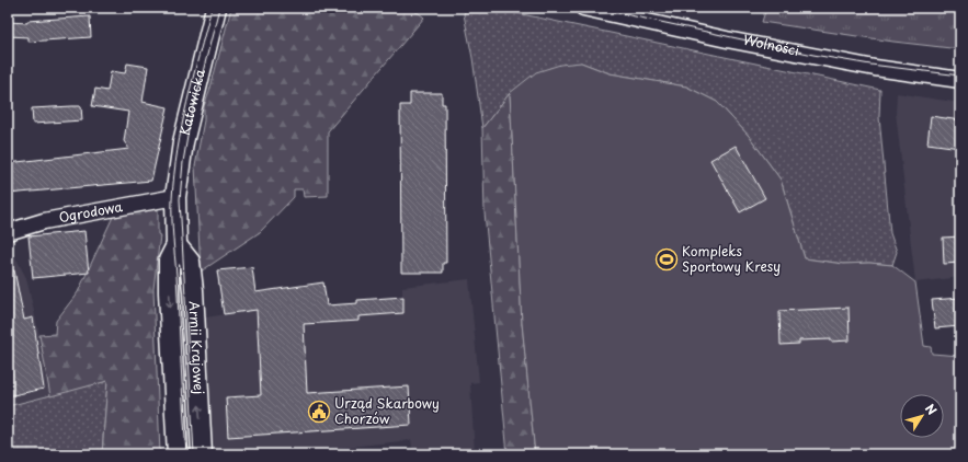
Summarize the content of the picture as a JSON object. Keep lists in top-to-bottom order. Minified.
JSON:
{"streets":{"street":["Wolności","Katowicka","Ogrodowa","Armii Krajowej"]},"crossings":[["Katowicka","Ogrodowa"],["Katowicka","Armii Krajowej"],["Ogrodowa","Armii Krajowej"]],"places":{"sports":["Kompleks Sportowy Kresy"],"public building":["Urząd Skarbowy Chorzów"]},"north":"top right"}
